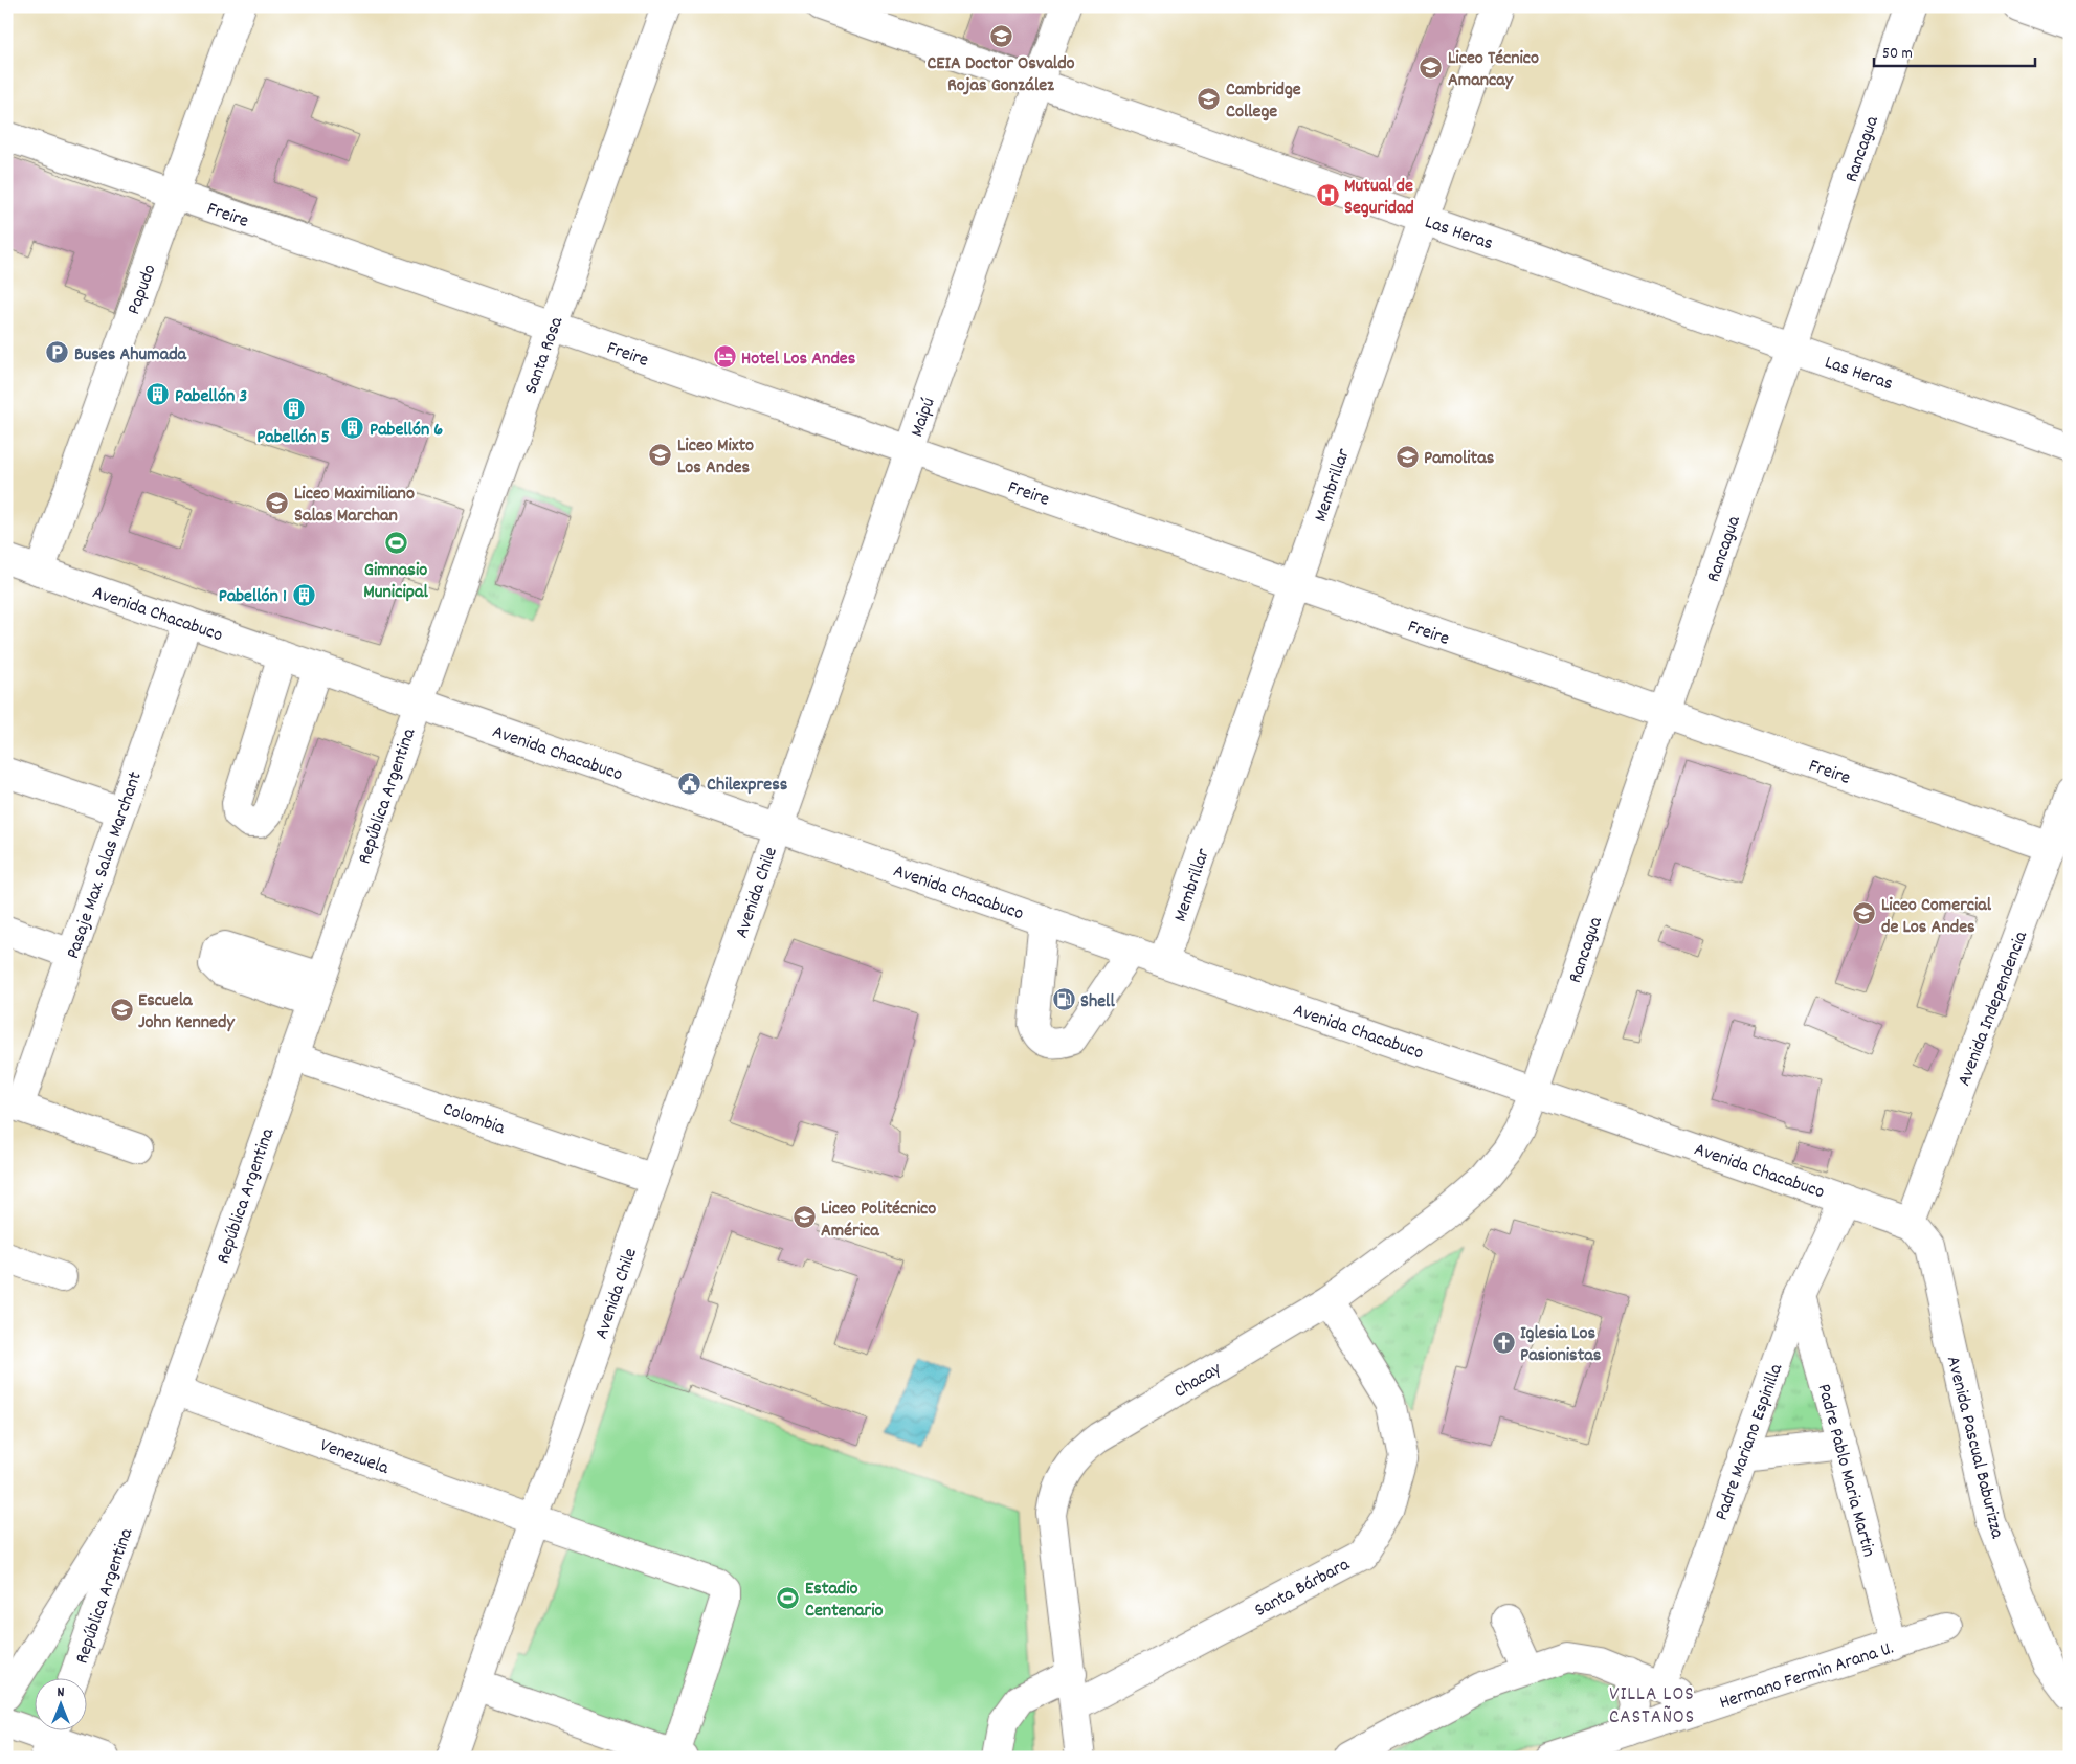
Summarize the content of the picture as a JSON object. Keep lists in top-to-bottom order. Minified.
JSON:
{"streets":{"street":["Rancagua","Freire","Las Heras","Papudo","Santa Rosa","Maipú","Membrillar","Avenida Chacabuco","República Argentina","Pasaje Max. Salas Marchant","Avenida Chile","Avenida Independencia","Colombia","Chacay","Padre Mariano Espinilla","Avenida Pascual Baburizza","Venezuela","Padre Pablo Maria Martin","Santa Bárbara","Hermano Fermin Arana U."]},"crossings":[["Rancagua","Freire"],["Rancagua","Las Heras"],["Rancagua","Avenida Chacabuco"],["Rancagua","Chacay"],["Freire","Papudo"],["Freire","Santa Rosa"],["Freire","Maipú"],["Freire","Membrillar"],["Freire","Avenida Independencia"],["Las Heras","Maipú"],["Las Heras","Membrillar"],["Papudo","Avenida Chacabuco"],["Santa Rosa","Avenida Chacabuco"],["Santa Rosa","República Argentina"],["Maipú","Avenida Chacabuco"],["Maipú","Avenida Chile"],["Membrillar","Avenida Chacabuco"],["Avenida Chacabuco","República Argentina"],["Avenida Chacabuco","Pasaje Max. Salas Marchant"],["Avenida Chacabuco","Avenida Chile"],["Avenida Chacabuco","Avenida Independencia"],["Avenida Chacabuco","Chacay"],["Avenida Chacabuco","Padre Mariano Espinilla"],["Avenida Chacabuco","Avenida Pascual Baburizza"],["República Argentina","Colombia"],["República Argentina","Venezuela"],["Avenida Chile","Colombia"],["Avenida Chile","Venezuela"],["Avenida Independencia","Avenida Pascual Baburizza"],["Chacay","Santa Bárbara"],["Padre Mariano Espinilla","Padre Pablo Maria Martin"],["Padre Pablo Maria Martin","Hermano Fermin Arana U."]],"districts":["VILLA LOS CASTAÑOS"],"places":{"school or university":["CEIA Doctor Osvaldo Rojas González","Liceo Técnico Amancay","Cambridge College","Liceo Mixto Los Andes","Pamolitas","Liceo Maximiliano Salas Marchan","Liceo Comercial de Los Andes","Escuela John Kennedy","Liceo Politécnico América"],"hospital":["Mutual de Seguridad"],"parking":["Buses Ahumada"],"hotel":["Hotel Los Andes"],"building":["Pabellón 3","Pabellón 5","Pabellón 6","Pabellón 1"],"sports":["Gimnasio Municipal","Estadio Centenario"],"public building":["Chilexpress"],"fuel station":["Shell"],"church":["Iglesia Los Pasionistas"]},"scale_bar":"50 m","north":"top"}
